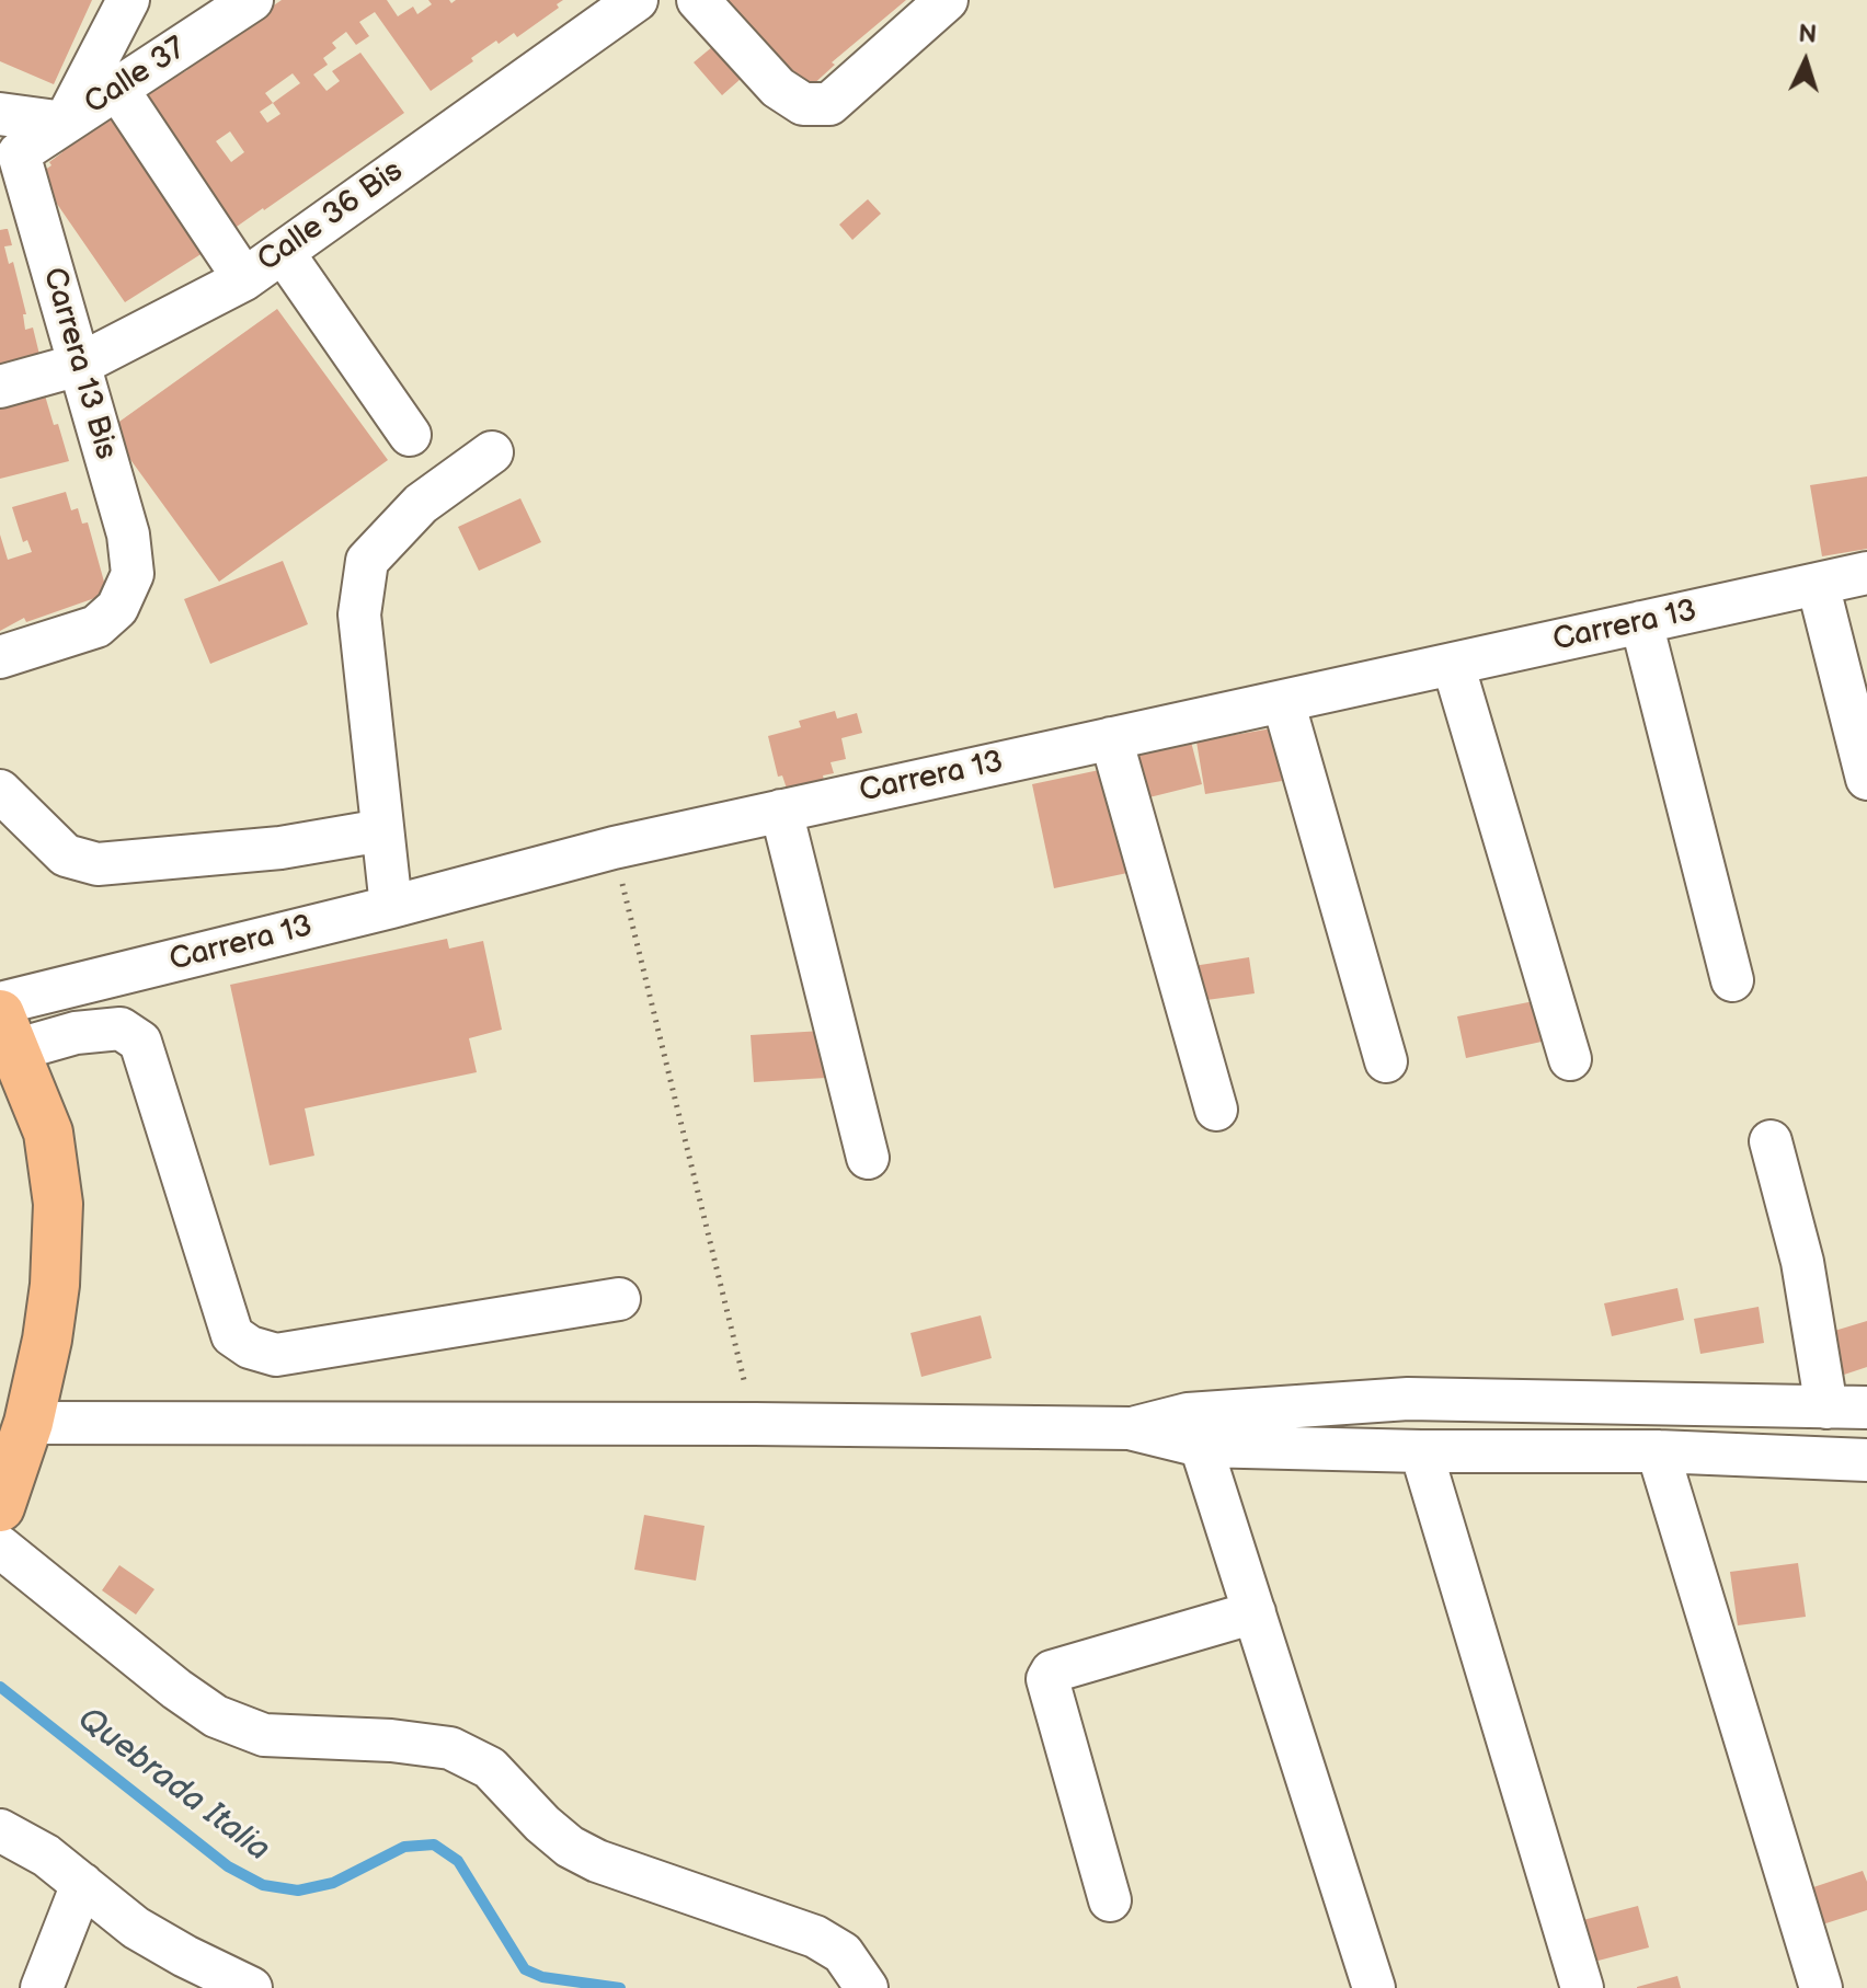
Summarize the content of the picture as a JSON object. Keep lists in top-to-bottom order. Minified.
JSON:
{"streets":{"street":["Calle 37","Calle 36 Bis","Carrera 13 Bis","Carrera 13"]},"crossings":[["Calle 37","Carrera 13 Bis"],["Calle 36 Bis","Carrera 13 Bis"]],"water":["Quebrada Italia"],"north":"top"}
